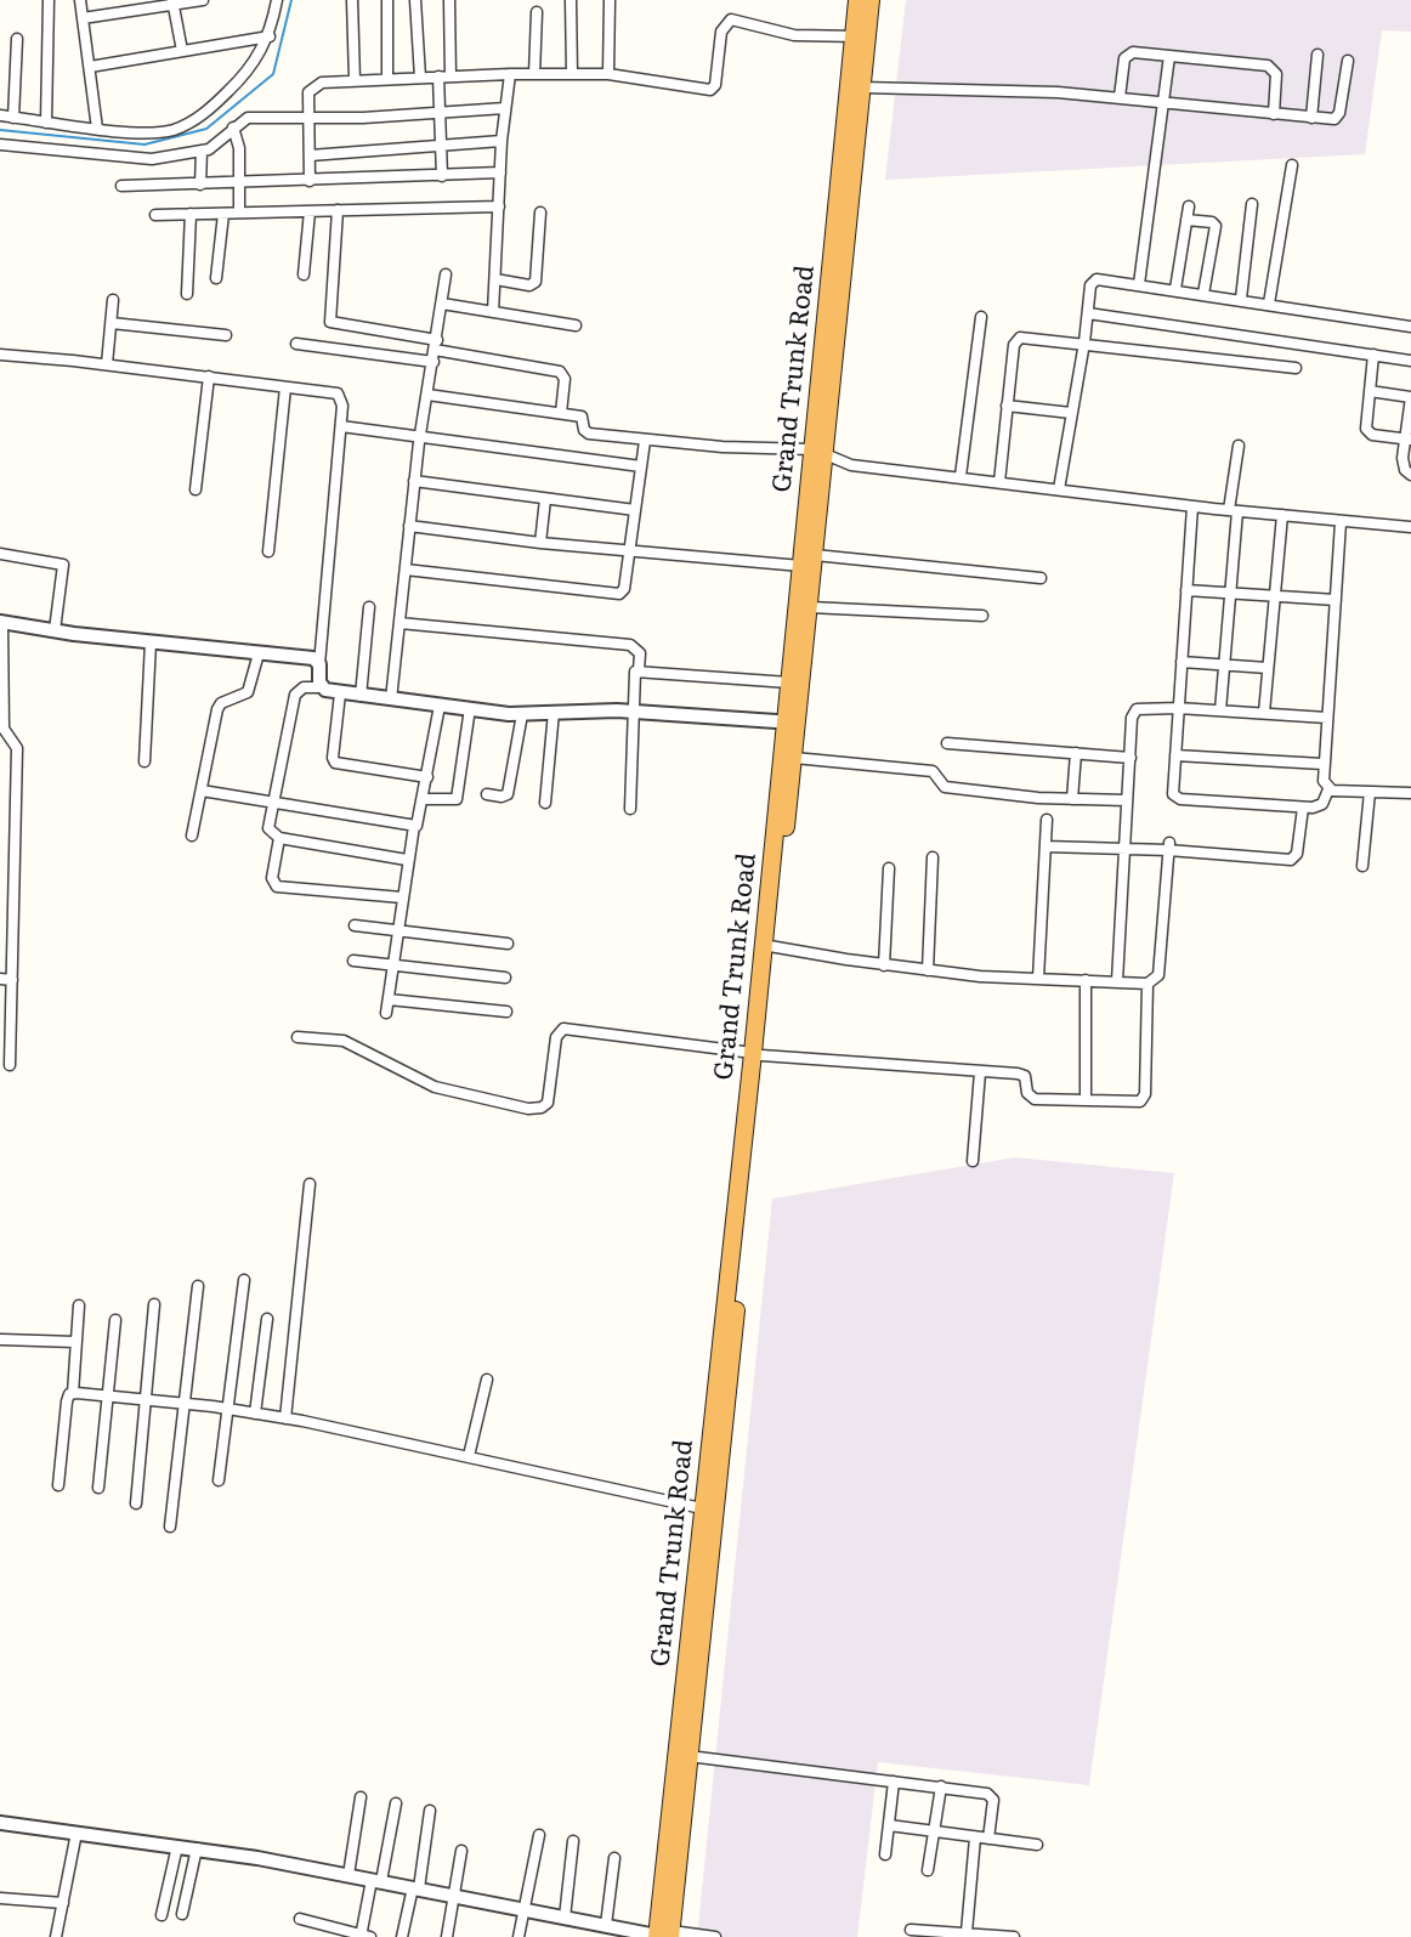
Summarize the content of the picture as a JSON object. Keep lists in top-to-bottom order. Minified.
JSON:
{"streets":{"highway":["Grand Trunk Road"]}}
